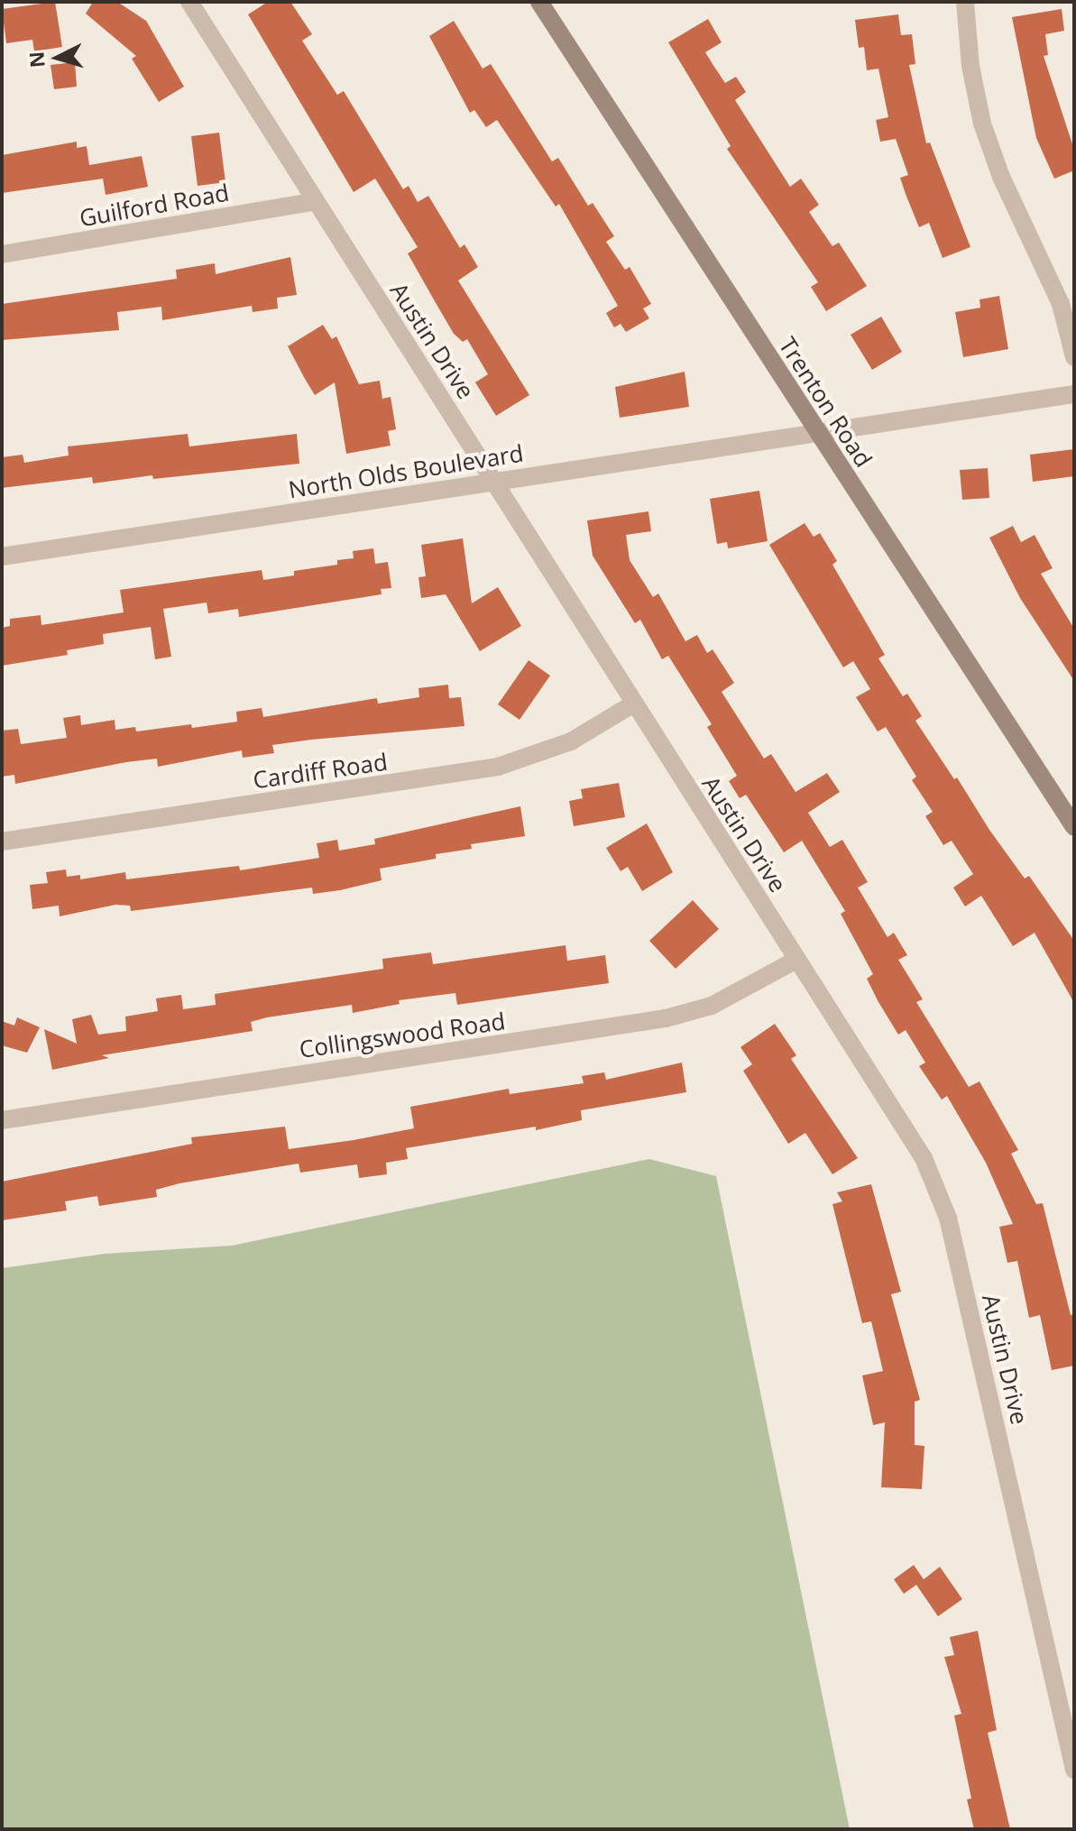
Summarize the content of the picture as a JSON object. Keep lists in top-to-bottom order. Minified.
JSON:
{"streets":{"main road":["Trenton Road"],"street":["Guilford Road","Austin Drive","North Olds Boulevard","Cardiff Road","Collingswood Road"]},"crossings":[["Guilford Road","Austin Drive"],["Austin Drive","North Olds Boulevard"],["Austin Drive","Cardiff Road"],["Austin Drive","Collingswood Road"],["Trenton Road","North Olds Boulevard"]],"north":"left"}
